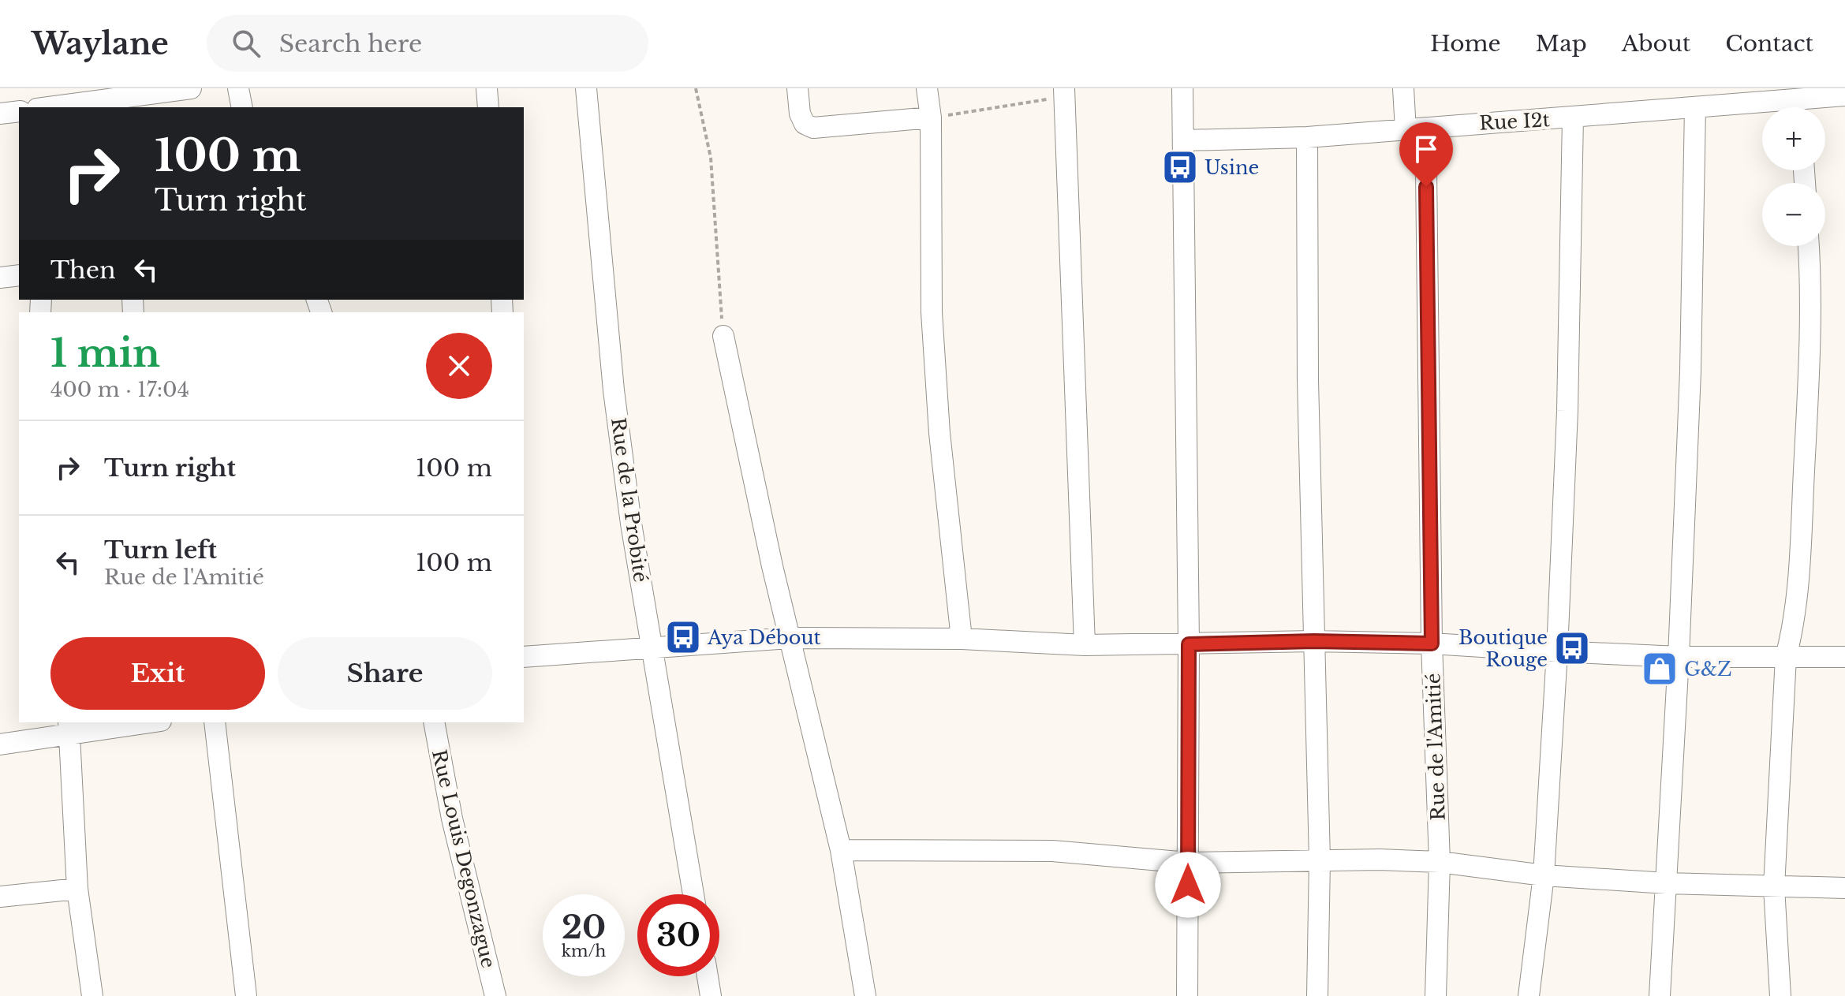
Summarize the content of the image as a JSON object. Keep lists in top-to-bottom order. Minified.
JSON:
{"streets":{"street":["Rue I2t","Rue de la Probité","Rue de l'Amitié","Rue Louis Degonzague"]},"crossings":[["Rue I2t","Rue de l'Amitié"]],"places":{"bus stop":["Usine","Aya Débout","Boutique Rouge"],"shop":["G&Z"]},"page":{"header":"Waylane","search":"Search here","nav":["Home","Map","About","Contact"],"map_buttons":["+","−"],"turn":["100 m","Turn right"],"then":"Then","heading":["1 min","400 m · 17:04"],"list":[{"name":"Turn right","value":"100 m"},{"name":"Turn left","note":"Rue de l'Amitié","value":"100 m"}],"buttons":["Exit","Share"],"speed":"20 km/h","limit":"30"}}
